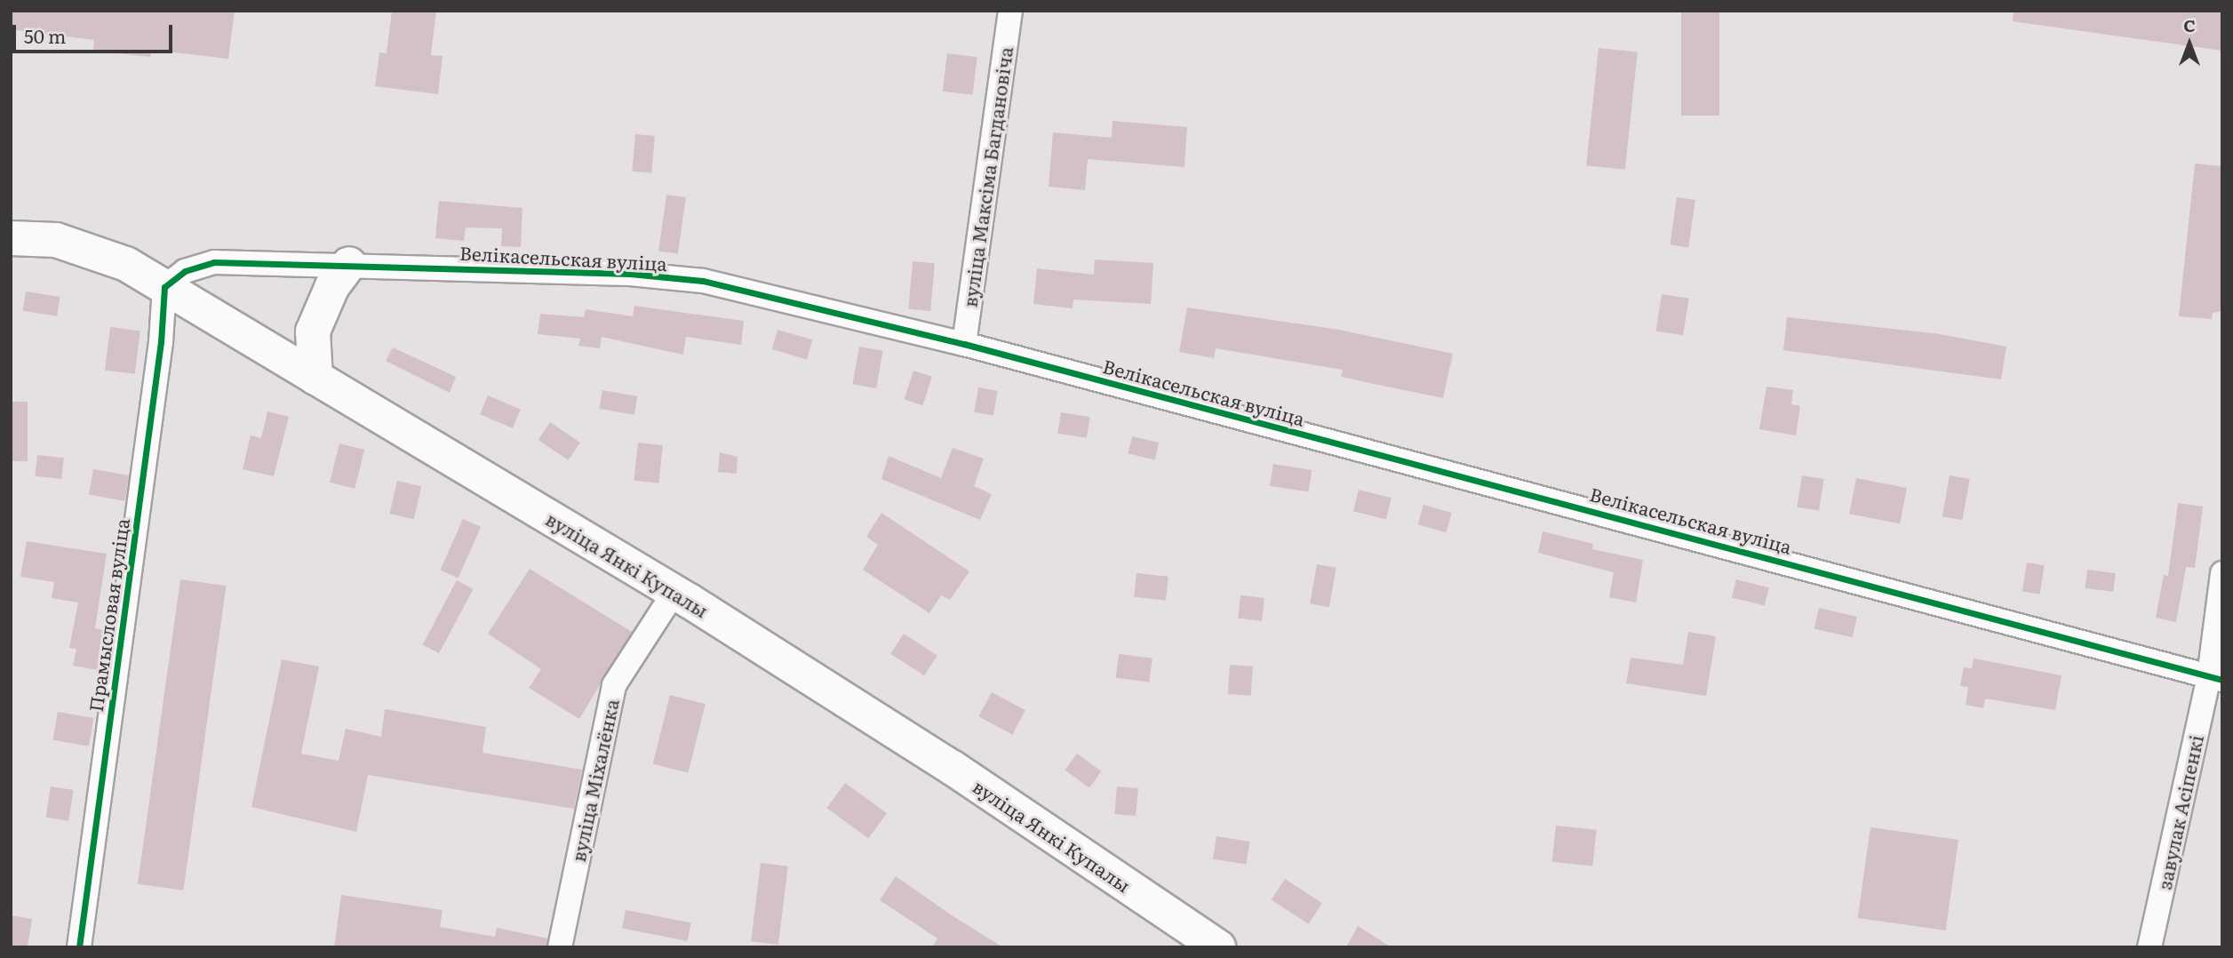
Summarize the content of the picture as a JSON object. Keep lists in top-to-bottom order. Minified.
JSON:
{"streets":{"main road":["вуліца Янкі Купалы"],"street":["вуліца Максіма Багдановіча","Велікасельская вуліца","Прамысловая вуліца","вуліца Міхалёнка","завулак Асіпенкі"]},"crossings":[["вуліца Максіма Багдановіча","Велікасельская вуліца"],["Велікасельская вуліца","вуліца Янкі Купалы"],["Велікасельская вуліца","Прамысловая вуліца"],["Велікасельская вуліца","завулак Асіпенкі"],["вуліца Янкі Купалы","Прамысловая вуліца"],["вуліца Янкі Купалы","вуліца Міхалёнка"]],"scale_bar":"50 m","north":"top"}
